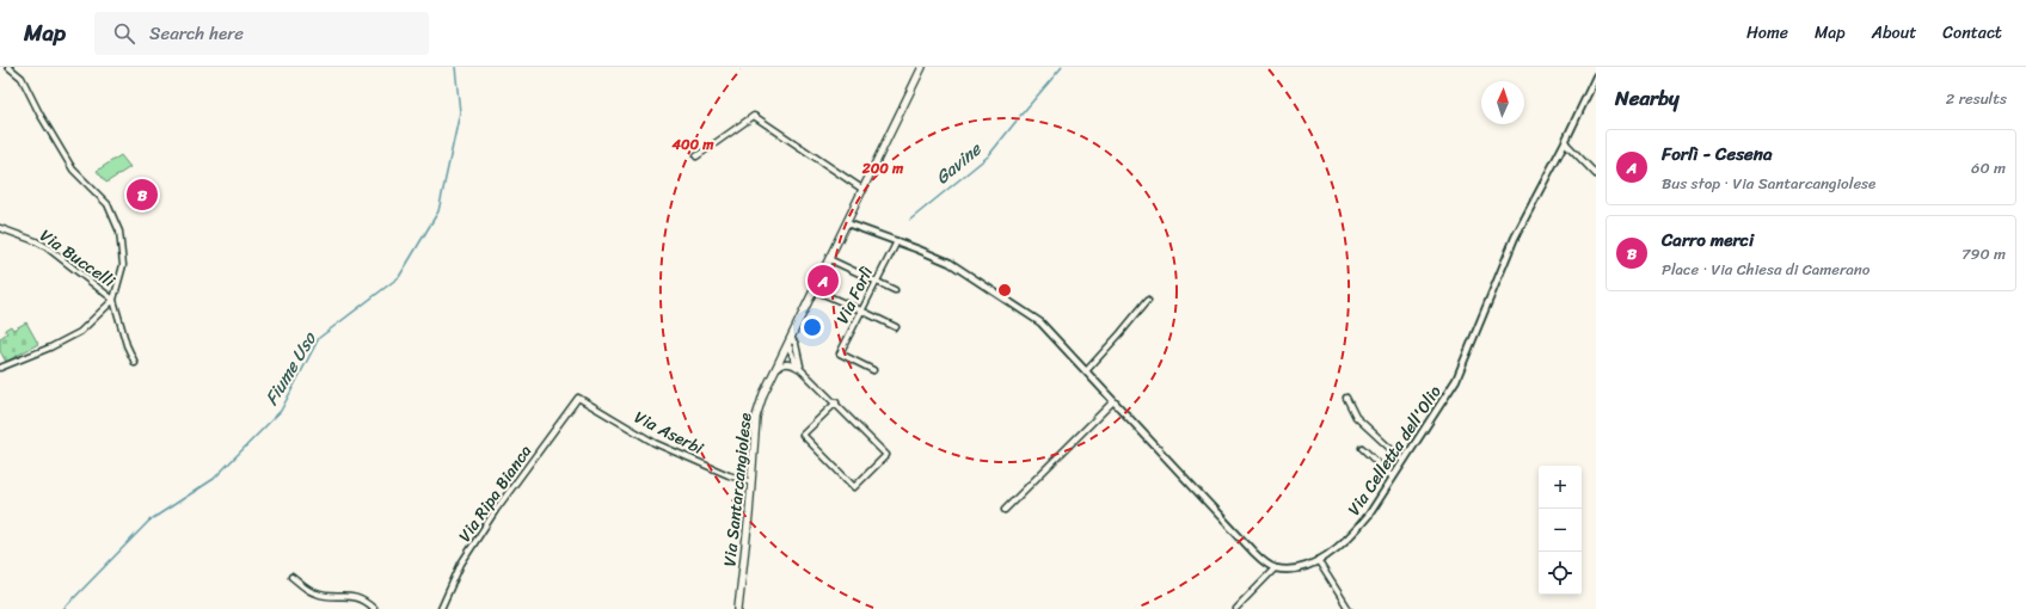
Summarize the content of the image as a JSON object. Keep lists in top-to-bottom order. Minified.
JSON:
{"streets":{"main road":["Via Santarcangiolese"],"street":["Via Buccelli","Via Forlì","Via Aserbi","Via Celletta dell'Olio","Via Ripa Bianca"]},"crossings":[["Via Aserbi","Via Santarcangiolese"],["Via Aserbi","Via Ripa Bianca"]],"water":["Gavine","Fiume Uso"],"north":"top","page":{"header":"Map","search":"Search here","nav":["Home","Map","About","Contact"],"heading":["Nearby","2 results"],"list":[{"mark":"A","name":"Forlì - Cesena","note":"Bus stop · Via Santarcangiolese","value":"60 m"},{"mark":"B","name":"Carro merci","note":"Place · Via Chiesa di Camerano","value":"790 m"}],"pins":["B","A"],"map_buttons":["+","−"]},"rings":["400 m","200 m"]}
